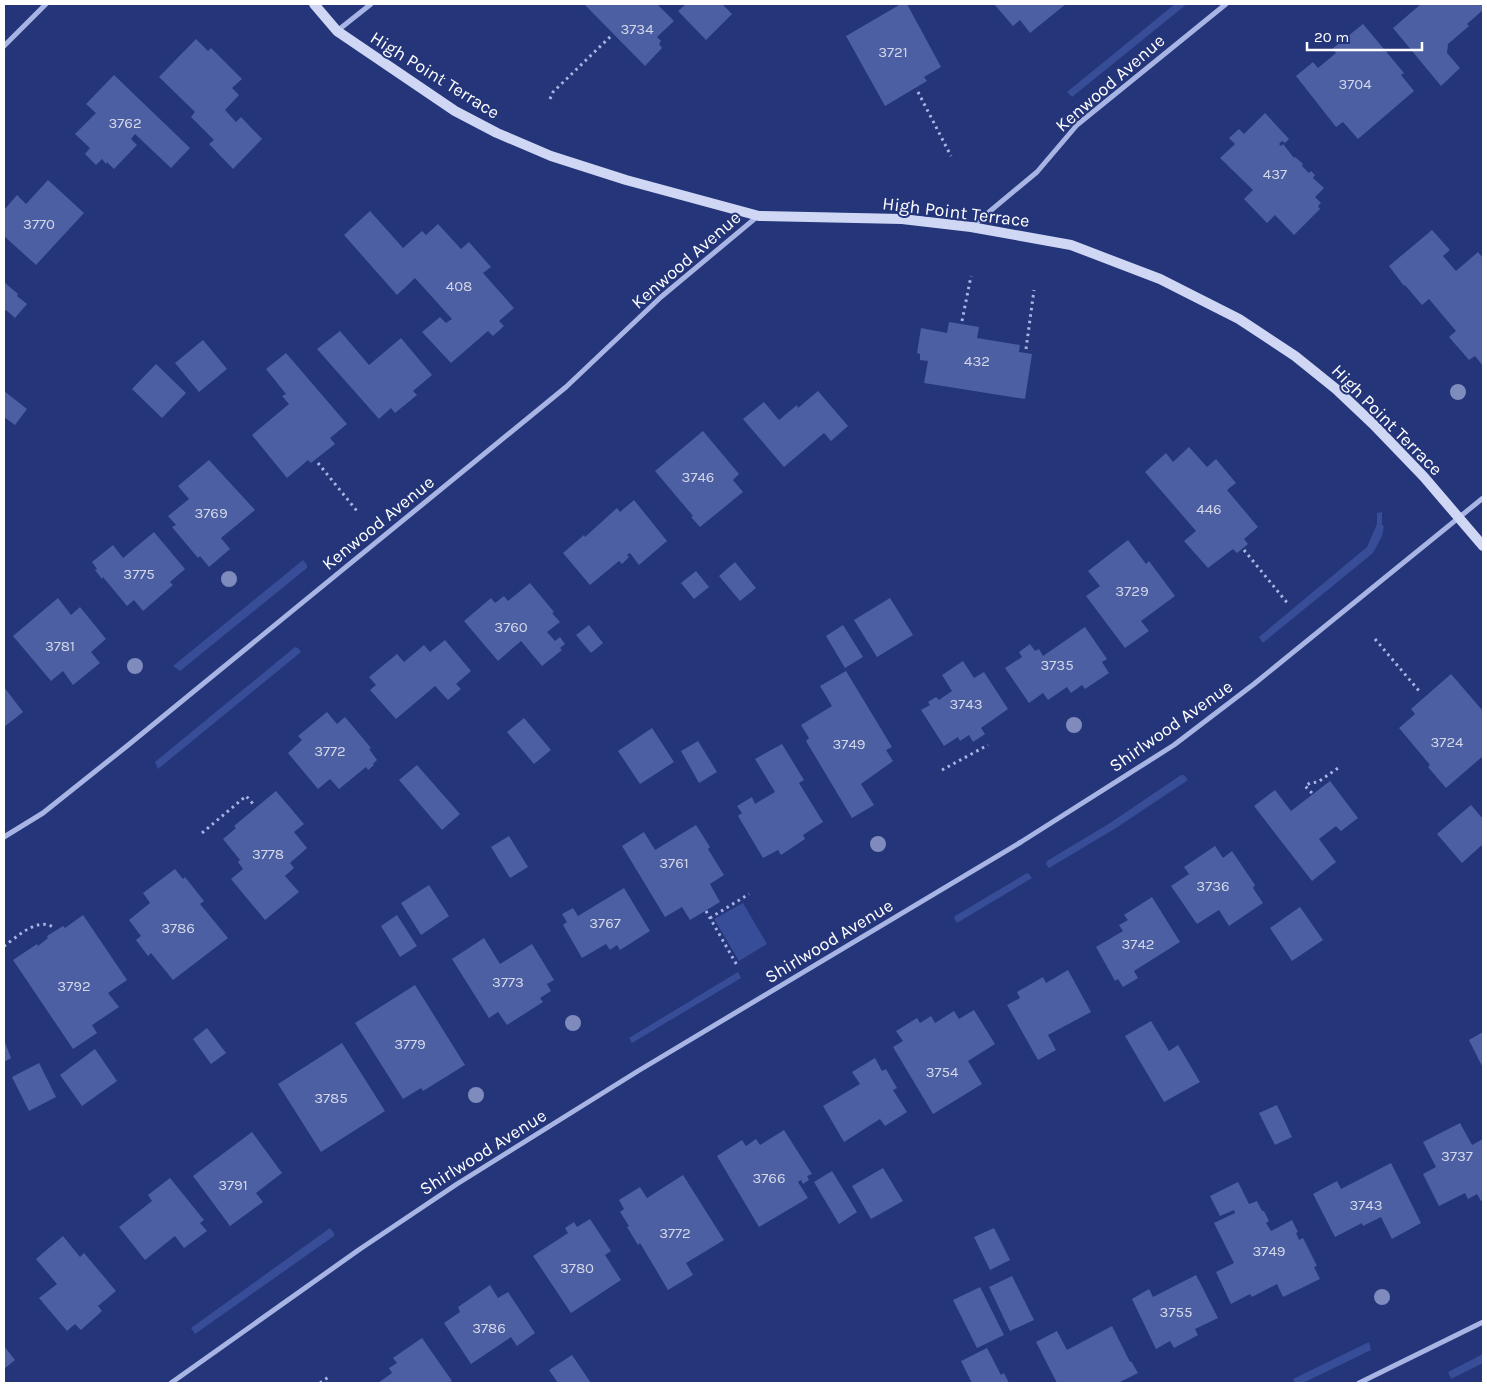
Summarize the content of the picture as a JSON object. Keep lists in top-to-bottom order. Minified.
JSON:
{"streets":{"street":["High Point Terrace","Kenwood Avenue","Shirlwood Avenue"]},"crossings":[["High Point Terrace","Kenwood Avenue"],["High Point Terrace","Shirlwood Avenue"]],"house_numbers":["3734","3721","3704","3762","437","3770","408","432","3746","446","3769","3775","3729","3760","3781","3735","3743","3724","3749","3772","3778","3761","3736","3767","3786","3742","3773","3792","3779","3754","3785","3737","3766","3791","3743","3772","3749","3780","3755","3786"],"scale_bar":"20 m"}
